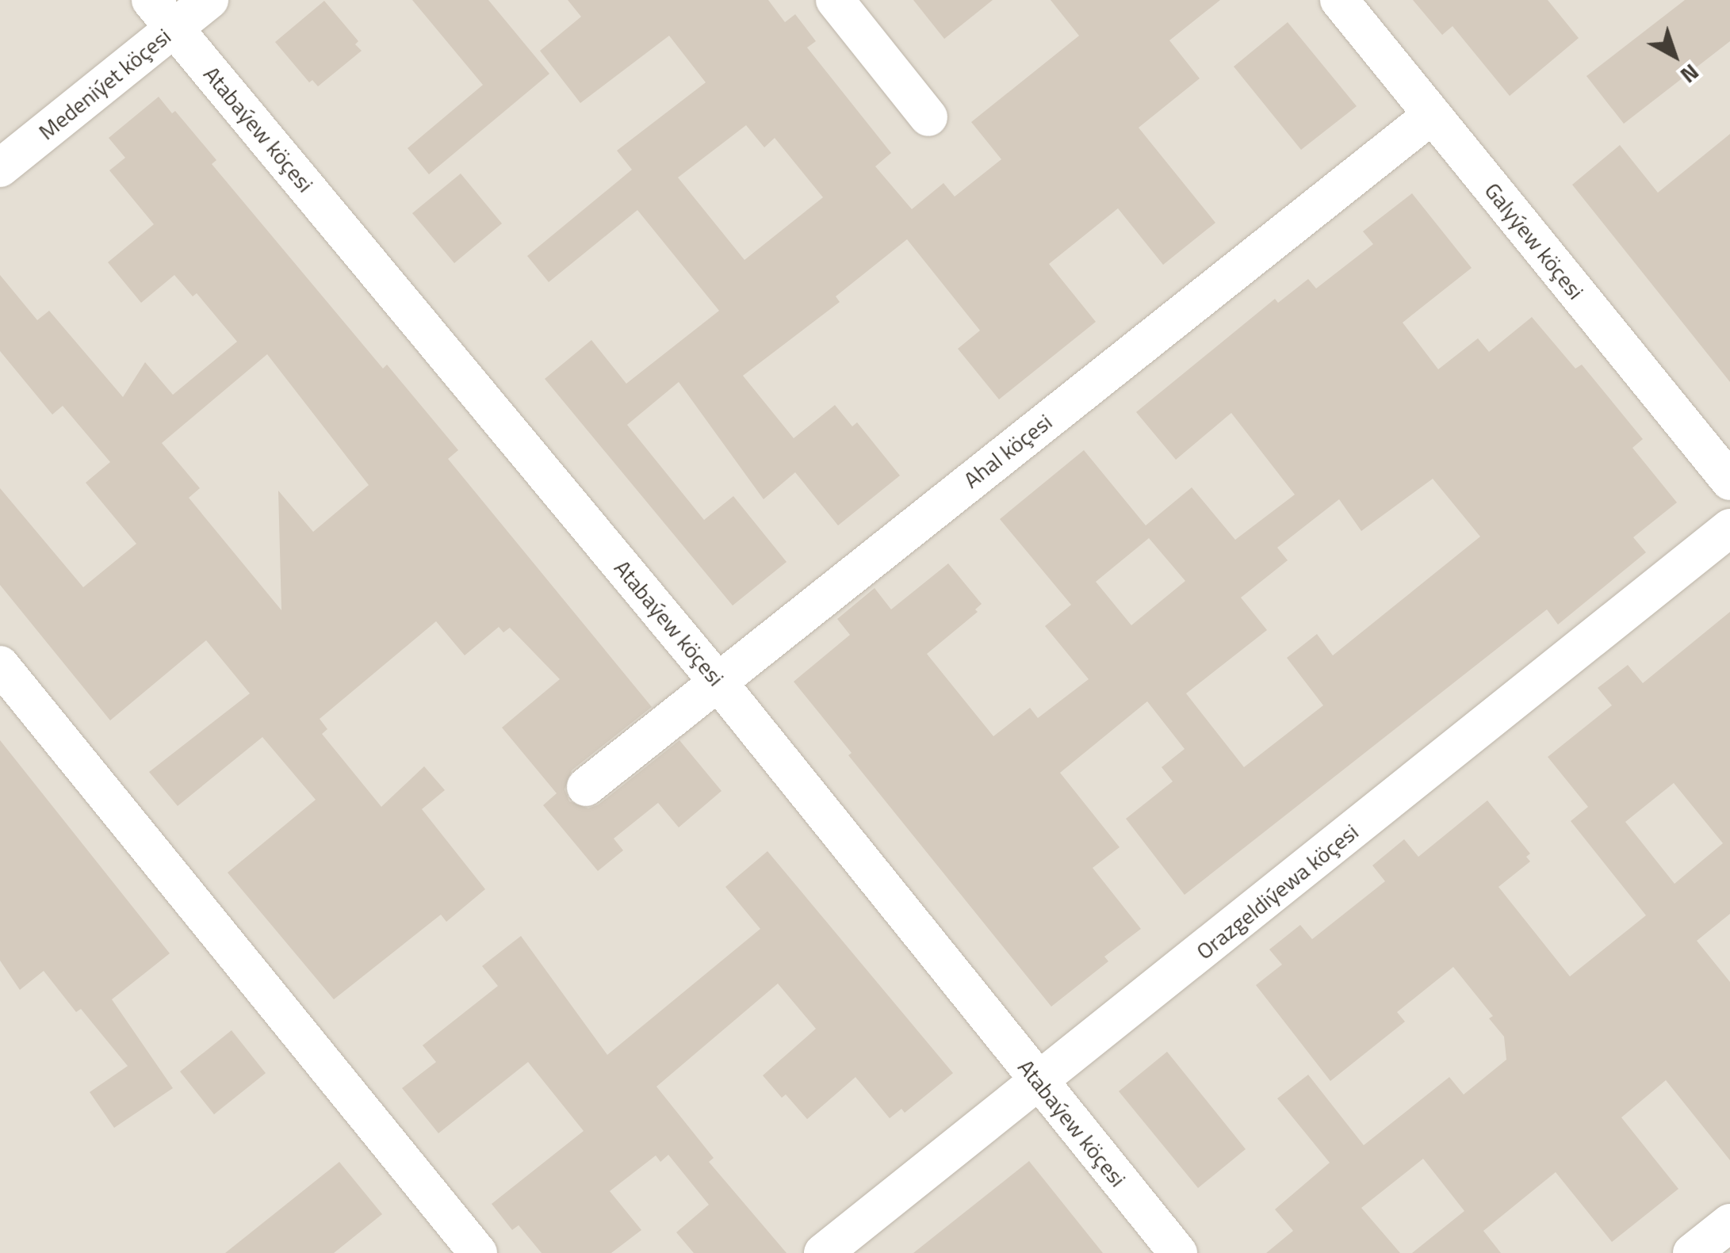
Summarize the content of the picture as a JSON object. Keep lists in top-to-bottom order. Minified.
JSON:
{"streets":{"street":["Medeniýet köçesi","Atabaýew köçesi","Galyýew köçesi","Ahal köçesi","Orazgeldiýewa köçesi"]},"crossings":[["Medeniýet köçesi","Atabaýew köçesi"],["Atabaýew köçesi","Ahal köçesi"],["Atabaýew köçesi","Orazgeldiýewa köçesi"],["Galyýew köçesi","Ahal köçesi"]],"north":"bottom right"}
